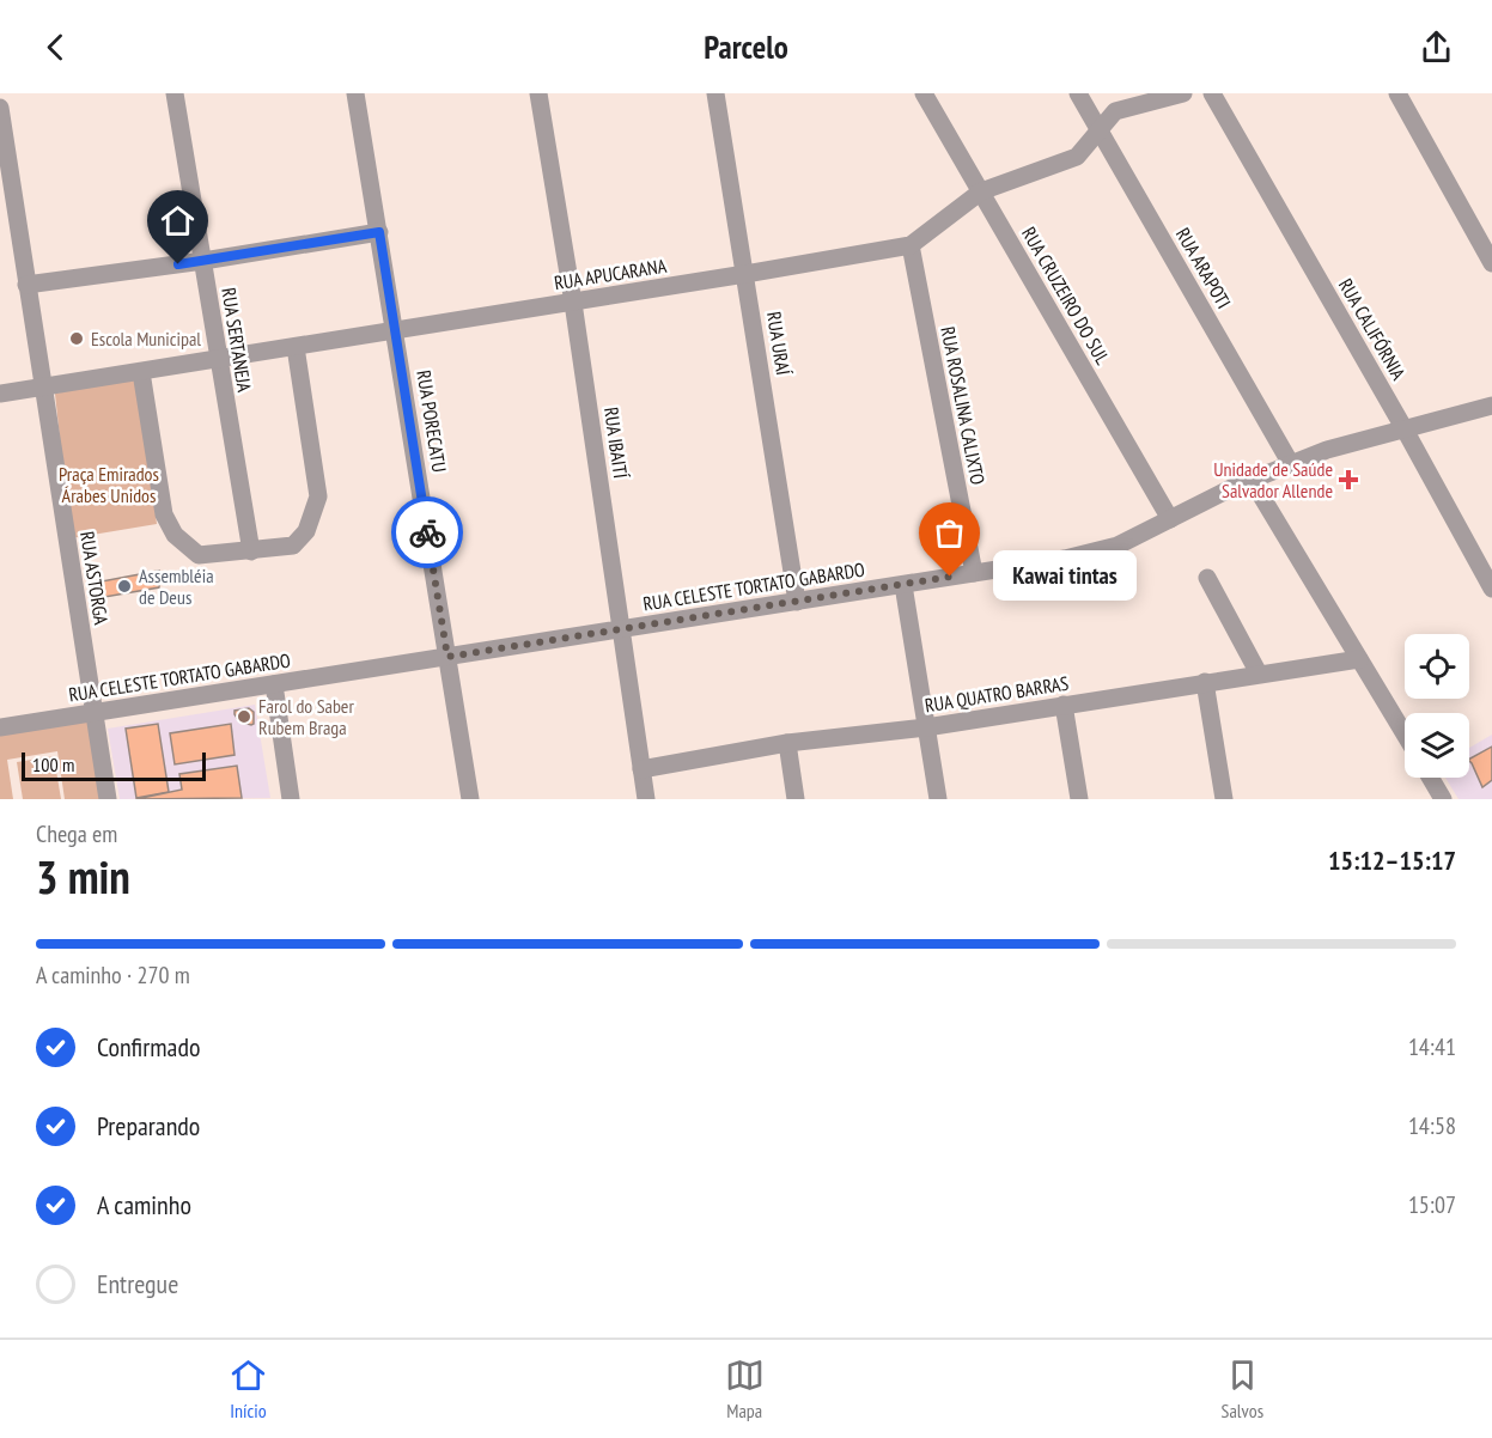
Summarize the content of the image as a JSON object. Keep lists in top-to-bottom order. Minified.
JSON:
{"streets":{"street":["RUA ARAPOTI","RUA APUCARANA","RUA CRUZEIRO DO SUL","RUA CALIFÓRNIA","RUA SERTANEJA","RUA URAÍ","RUA ROSALINA CALIXTO","RUA PORECATU","RUA IBAITÍ","RUA ASTORGA","RUA CELESTE TORTATO GABARDO","RUA QUATRO BARRAS"]},"crossings":[["RUA ARAPOTI","RUA APUCARANA"],["RUA ARAPOTI","RUA CELESTE TORTATO GABARDO"],["RUA APUCARANA","RUA CRUZEIRO DO SUL"],["RUA APUCARANA","RUA SERTANEJA"],["RUA APUCARANA","RUA URAÍ"],["RUA APUCARANA","RUA ROSALINA CALIXTO"],["RUA APUCARANA","RUA PORECATU"],["RUA APUCARANA","RUA IBAITÍ"],["RUA APUCARANA","RUA ASTORGA"],["RUA CRUZEIRO DO SUL","RUA CELESTE TORTATO GABARDO"],["RUA CALIFÓRNIA","RUA CELESTE TORTATO GABARDO"],["RUA URAÍ","RUA CELESTE TORTATO GABARDO"],["RUA ROSALINA CALIXTO","RUA CELESTE TORTATO GABARDO"],["RUA PORECATU","RUA CELESTE TORTATO GABARDO"],["RUA IBAITÍ","RUA CELESTE TORTATO GABARDO"],["RUA IBAITÍ","RUA QUATRO BARRAS"],["RUA ASTORGA","RUA CELESTE TORTATO GABARDO"]],"parks":["Praça Emirados Árabes Unidos"],"places":{"other":["Escola Municipal","Kawai tintas","Assembléia de Deus","Farol do Saber Rubem Braga"],"health":["Unidade de Saúde Salvador Allende"]},"scale_bar":"100 m","page":{"header":"Parcelo","bubble":"Kawai tintas","scale":"100 m","heading":["3 min","Chega em","15:12–15:17"],"bar":"A caminho · 270 m","list":[["Confirmado","14:41"],["Preparando","14:58"],["A caminho","15:07"],"Entregue"],"tabs":["Início","Mapa","Salvos"]}}
